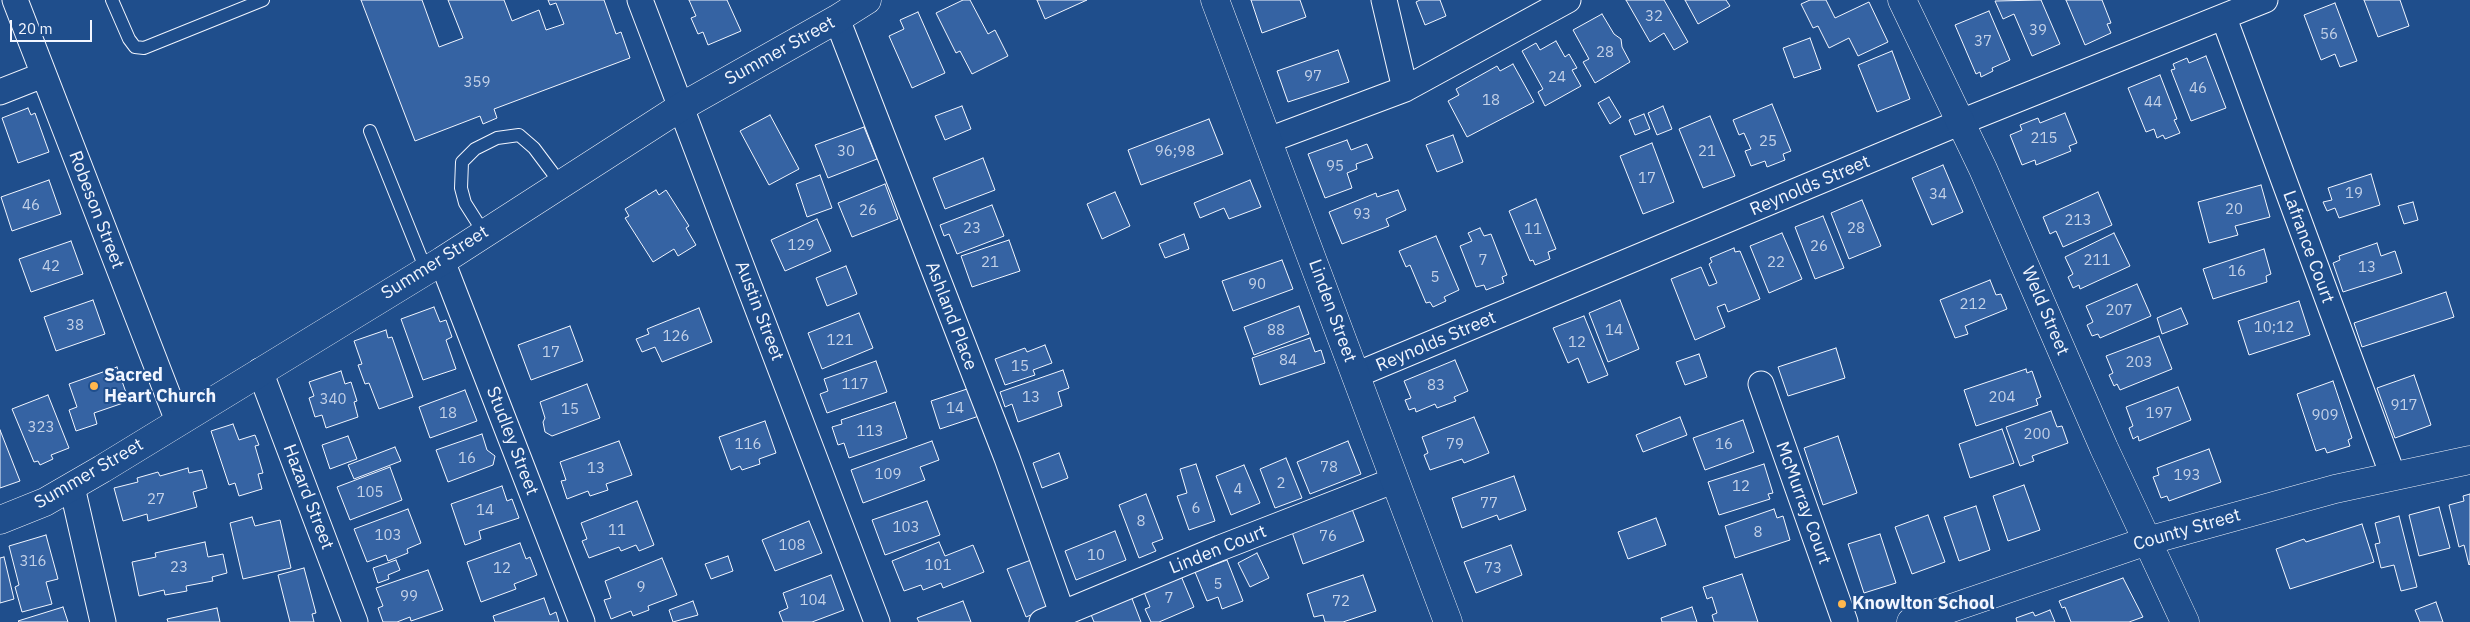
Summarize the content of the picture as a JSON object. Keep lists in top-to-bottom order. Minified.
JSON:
{"streets":{"main road":["Summer Street","Linden Street","Weld Street","County Street"],"street":["Reynolds Street","Robeson Street","Lafrance Court","Austin Street","Ashland Place","Studley Street","Hazard Street","McMurray Court","Linden Court"]},"crossings":[["Summer Street","Robeson Street"],["Summer Street","Austin Street"],["Summer Street","Ashland Place"],["Summer Street","Studley Street"],["Summer Street","Hazard Street"],["Reynolds Street","Lafrance Court"],["Reynolds Street","Linden Street"],["Reynolds Street","Weld Street"],["Lafrance Court","County Street"],["Linden Street","Linden Court"],["Weld Street","County Street"],["Ashland Place","Linden Court"]],"places":["Sacred Heart Church","Knowlton School"],"house_numbers":["32","39","56","37","28","97","24","359","46","18","44","215","25","30","96;98","21","95","17","19","34","46","20","26","93","213","23","28","11","129","26","7","211","21","22","42","13","16","5","90","212","207","38","10;12","88","14","126","121","12","17","84","203","15","117","83","13","204","340","917","14","15","18","197","909","323","113","200","116","79","16","16","78","13","109","193","2","12","4","105","27","77","6","14","8","103","11","8","103","76","108","10","316","101","23","12","73","5","9","99","7","104","72"],"scale_bar":"20 m"}
